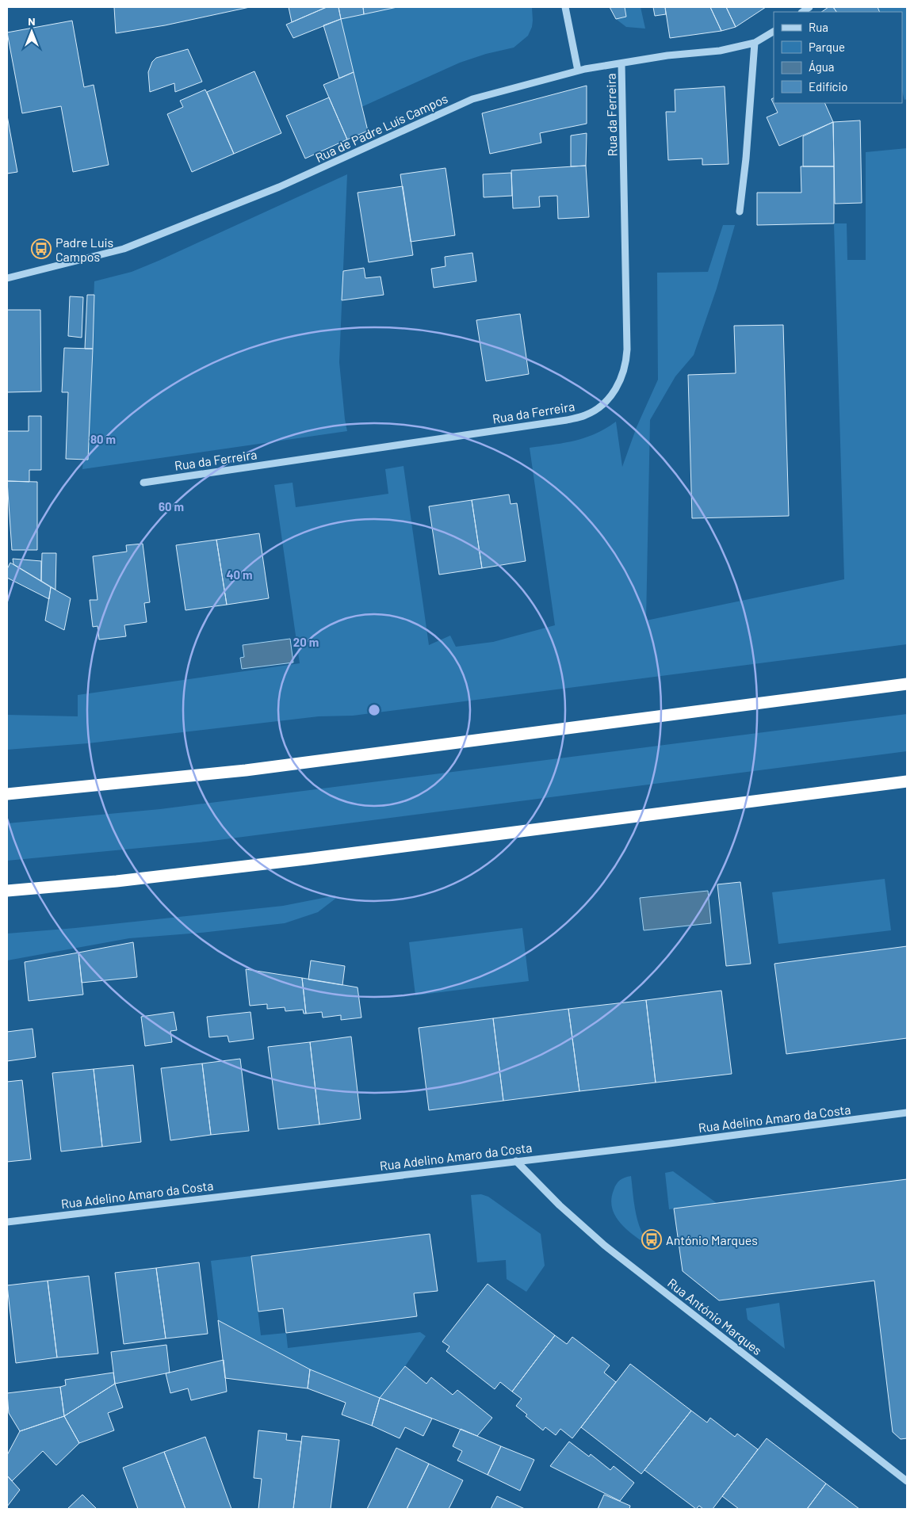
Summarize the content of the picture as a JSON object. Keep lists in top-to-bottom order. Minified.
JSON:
{"streets":{"street":["Rua da Ferreira","Rua de Padre Luís Campos","Rua Adelino Amaro da Costa","Rua António Marques"]},"crossings":[["Rua da Ferreira","Rua de Padre Luís Campos"],["Rua Adelino Amaro da Costa","Rua António Marques"]],"places":{"bus stop":["Padre Luis Campos","António Marques"]},"legend":["Rua","Parque","Água","Edifício"],"north":"top","rings":["80 m","60 m","40 m","20 m"]}
